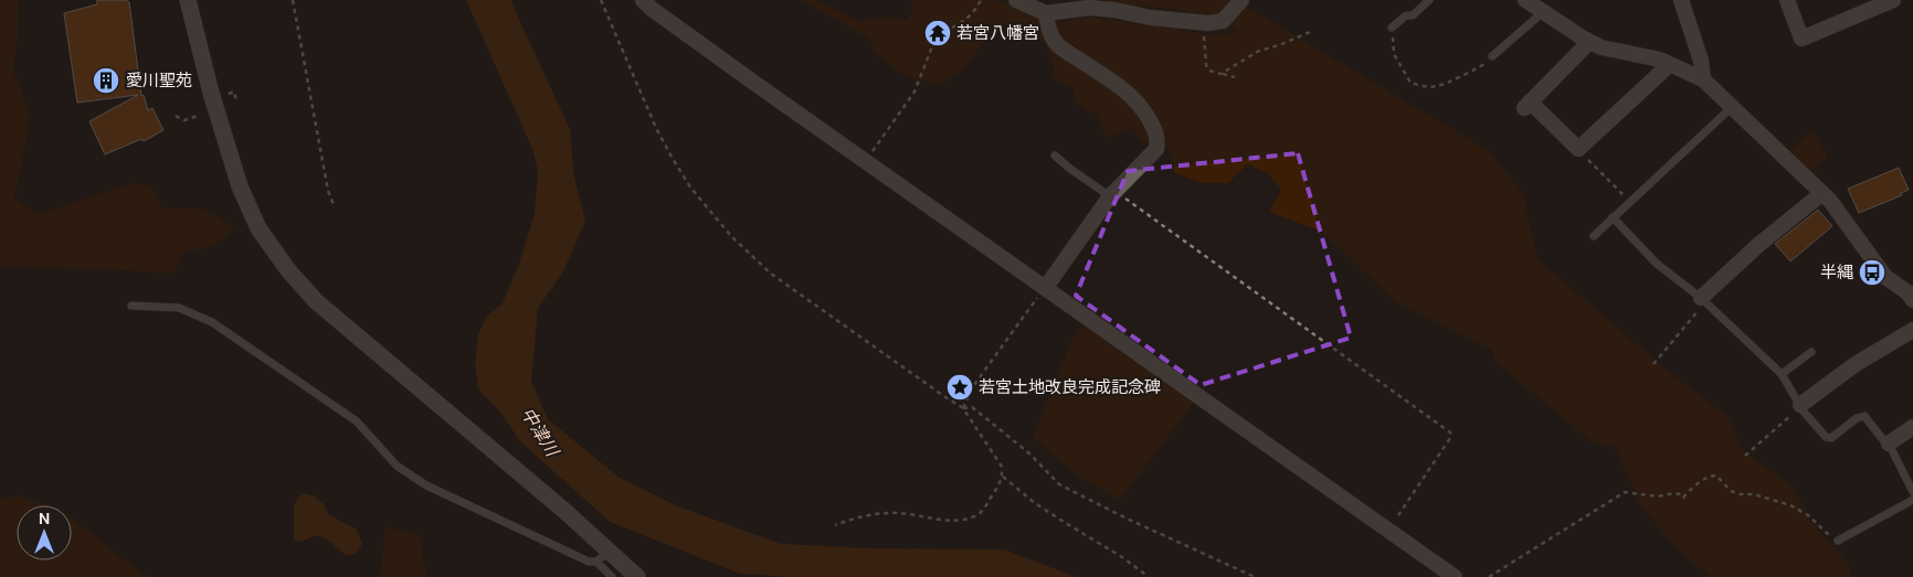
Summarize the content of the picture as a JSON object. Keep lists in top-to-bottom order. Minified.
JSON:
{"water":["中津川"],"places":{"temple":["若宮八幡宮"],"building":["愛川聖苑"],"bus stop":["半縄"],"place":["若宮土地改良完成記念碑"]},"north":"top"}
